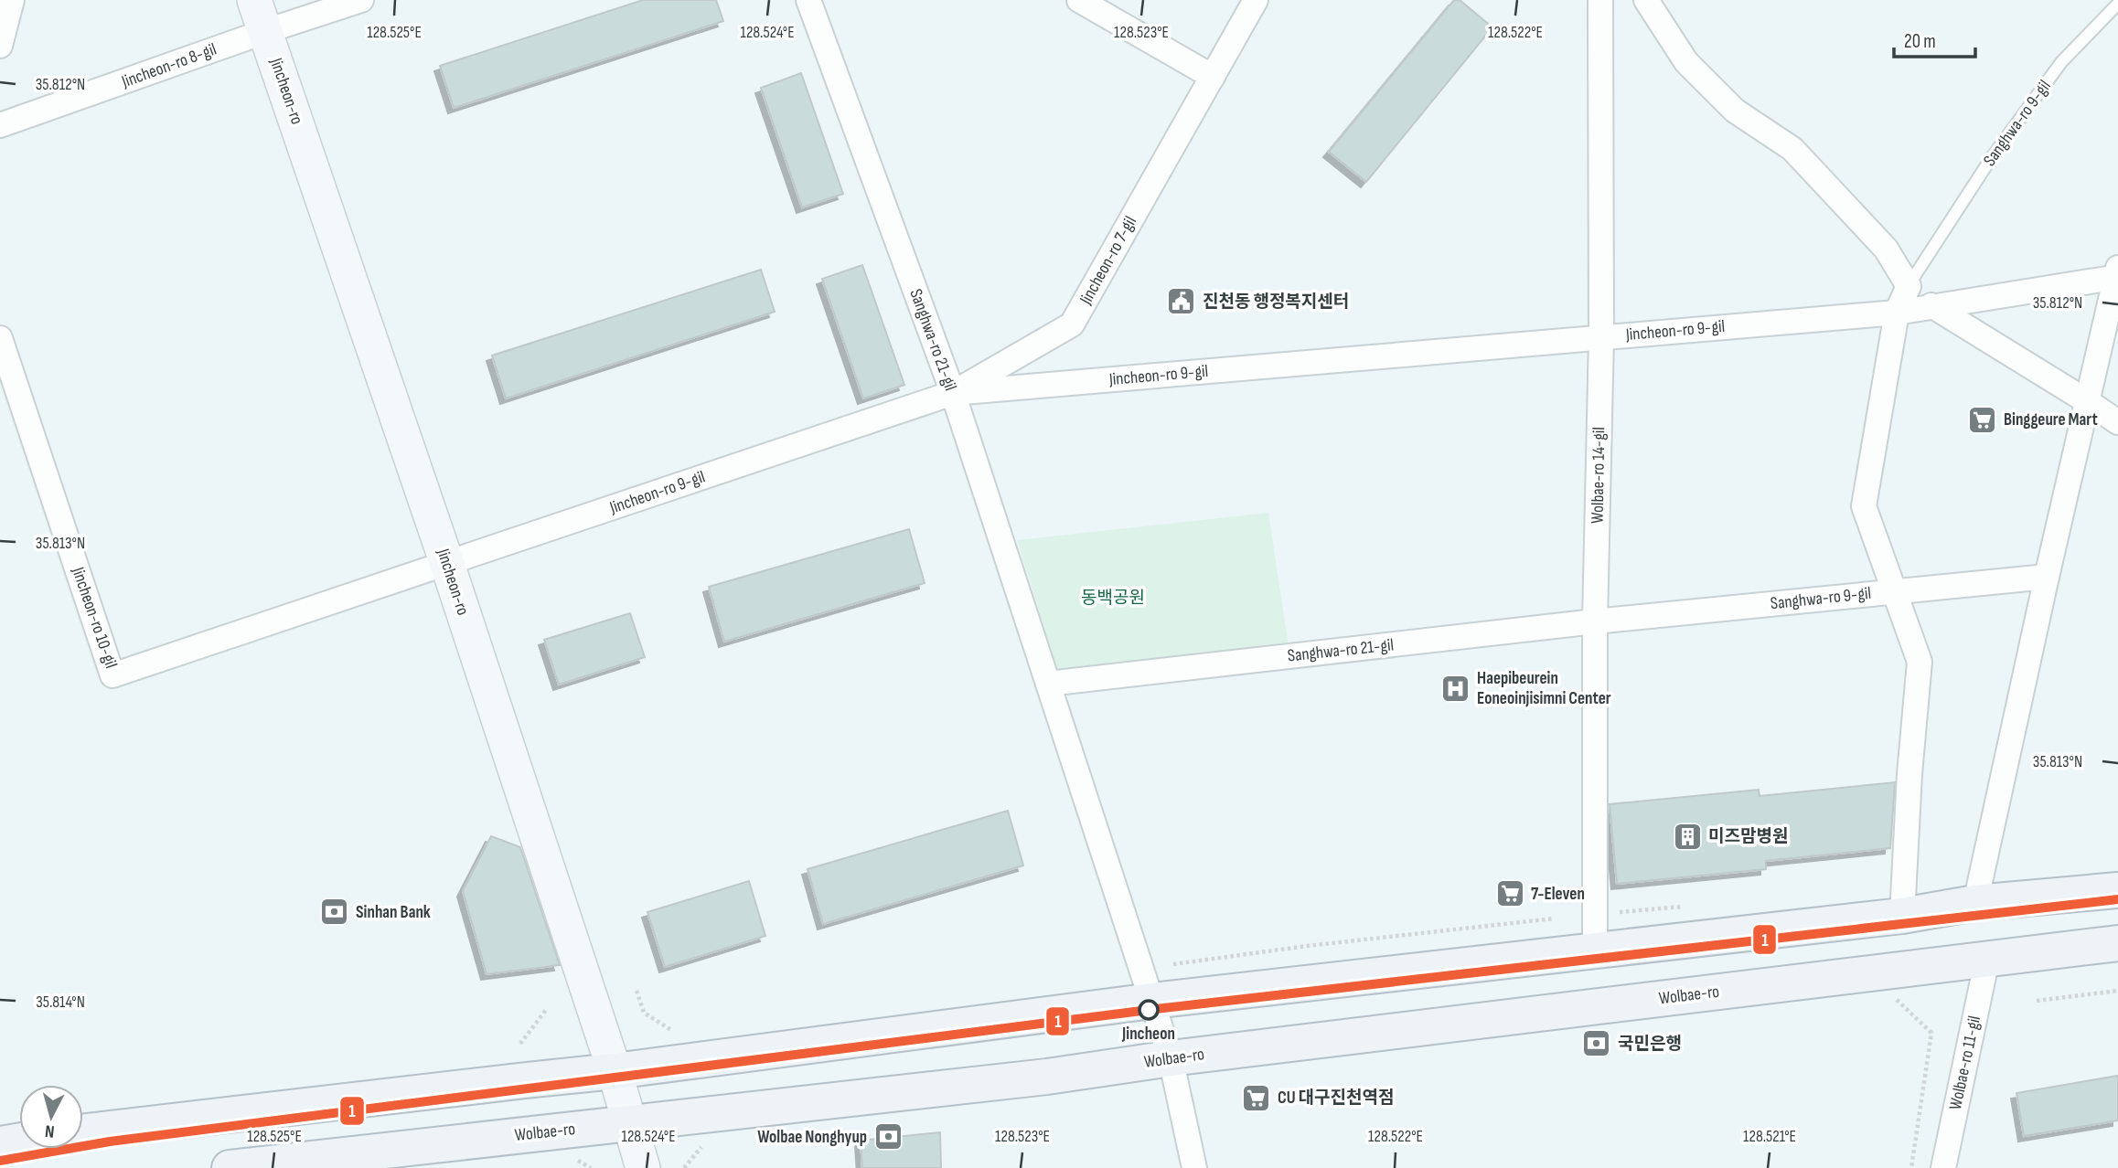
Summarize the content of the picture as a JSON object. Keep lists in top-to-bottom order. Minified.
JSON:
{"streets":{"main road":["Jincheon-ro","Wolbae-ro"],"street":["Jincheon-ro 8-gil","Sanghwa-ro 9-gil","Jincheon-ro 7-gil","Jincheon-ro 9-gil","Sanghwa-ro 21-gil","Wolbae-ro 14-gil","Jincheon-ro 10-gil","Wolbae-ro 11-gil"]},"crossings":[["Jincheon-ro 8-gil","Jincheon-ro"],["Jincheon-ro","Jincheon-ro 9-gil"],["Jincheon-ro","Jincheon-ro 10-gil"],["Jincheon-ro","Wolbae-ro"],["Sanghwa-ro 9-gil","Sanghwa-ro 21-gil"],["Sanghwa-ro 9-gil","Wolbae-ro 14-gil"],["Jincheon-ro 7-gil","Jincheon-ro 9-gil"],["Jincheon-ro 7-gil","Sanghwa-ro 21-gil"],["Jincheon-ro 9-gil","Sanghwa-ro 21-gil"],["Jincheon-ro 9-gil","Wolbae-ro 14-gil"],["Jincheon-ro 9-gil","Jincheon-ro 10-gil"],["Sanghwa-ro 21-gil","Wolbae-ro 14-gil"],["Sanghwa-ro 21-gil","Wolbae-ro"],["Wolbae-ro","Wolbae-ro 11-gil"]],"parks":["동백공원"],"places":{"public building":["진천동 행정복지센터"],"supermarket":["Binggeure Mart","7-Eleven","CU 대구진천역점"],"hospital":["Haepibeurein Eoneoinjisimni Center"],"building":["미즈맘병원"],"bank":["Sinhan Bank","국민은행","Wolbae Nonghyup"],"other":["Jincheon"]},"lines":["transit line 1"],"scale_bar":"20 m","north":"bottom","coordinates":["128.525°E","128.524°E","128.523°E","128.522°E","35.812°N","35.813°N","35.814°N","128.521°E"]}
